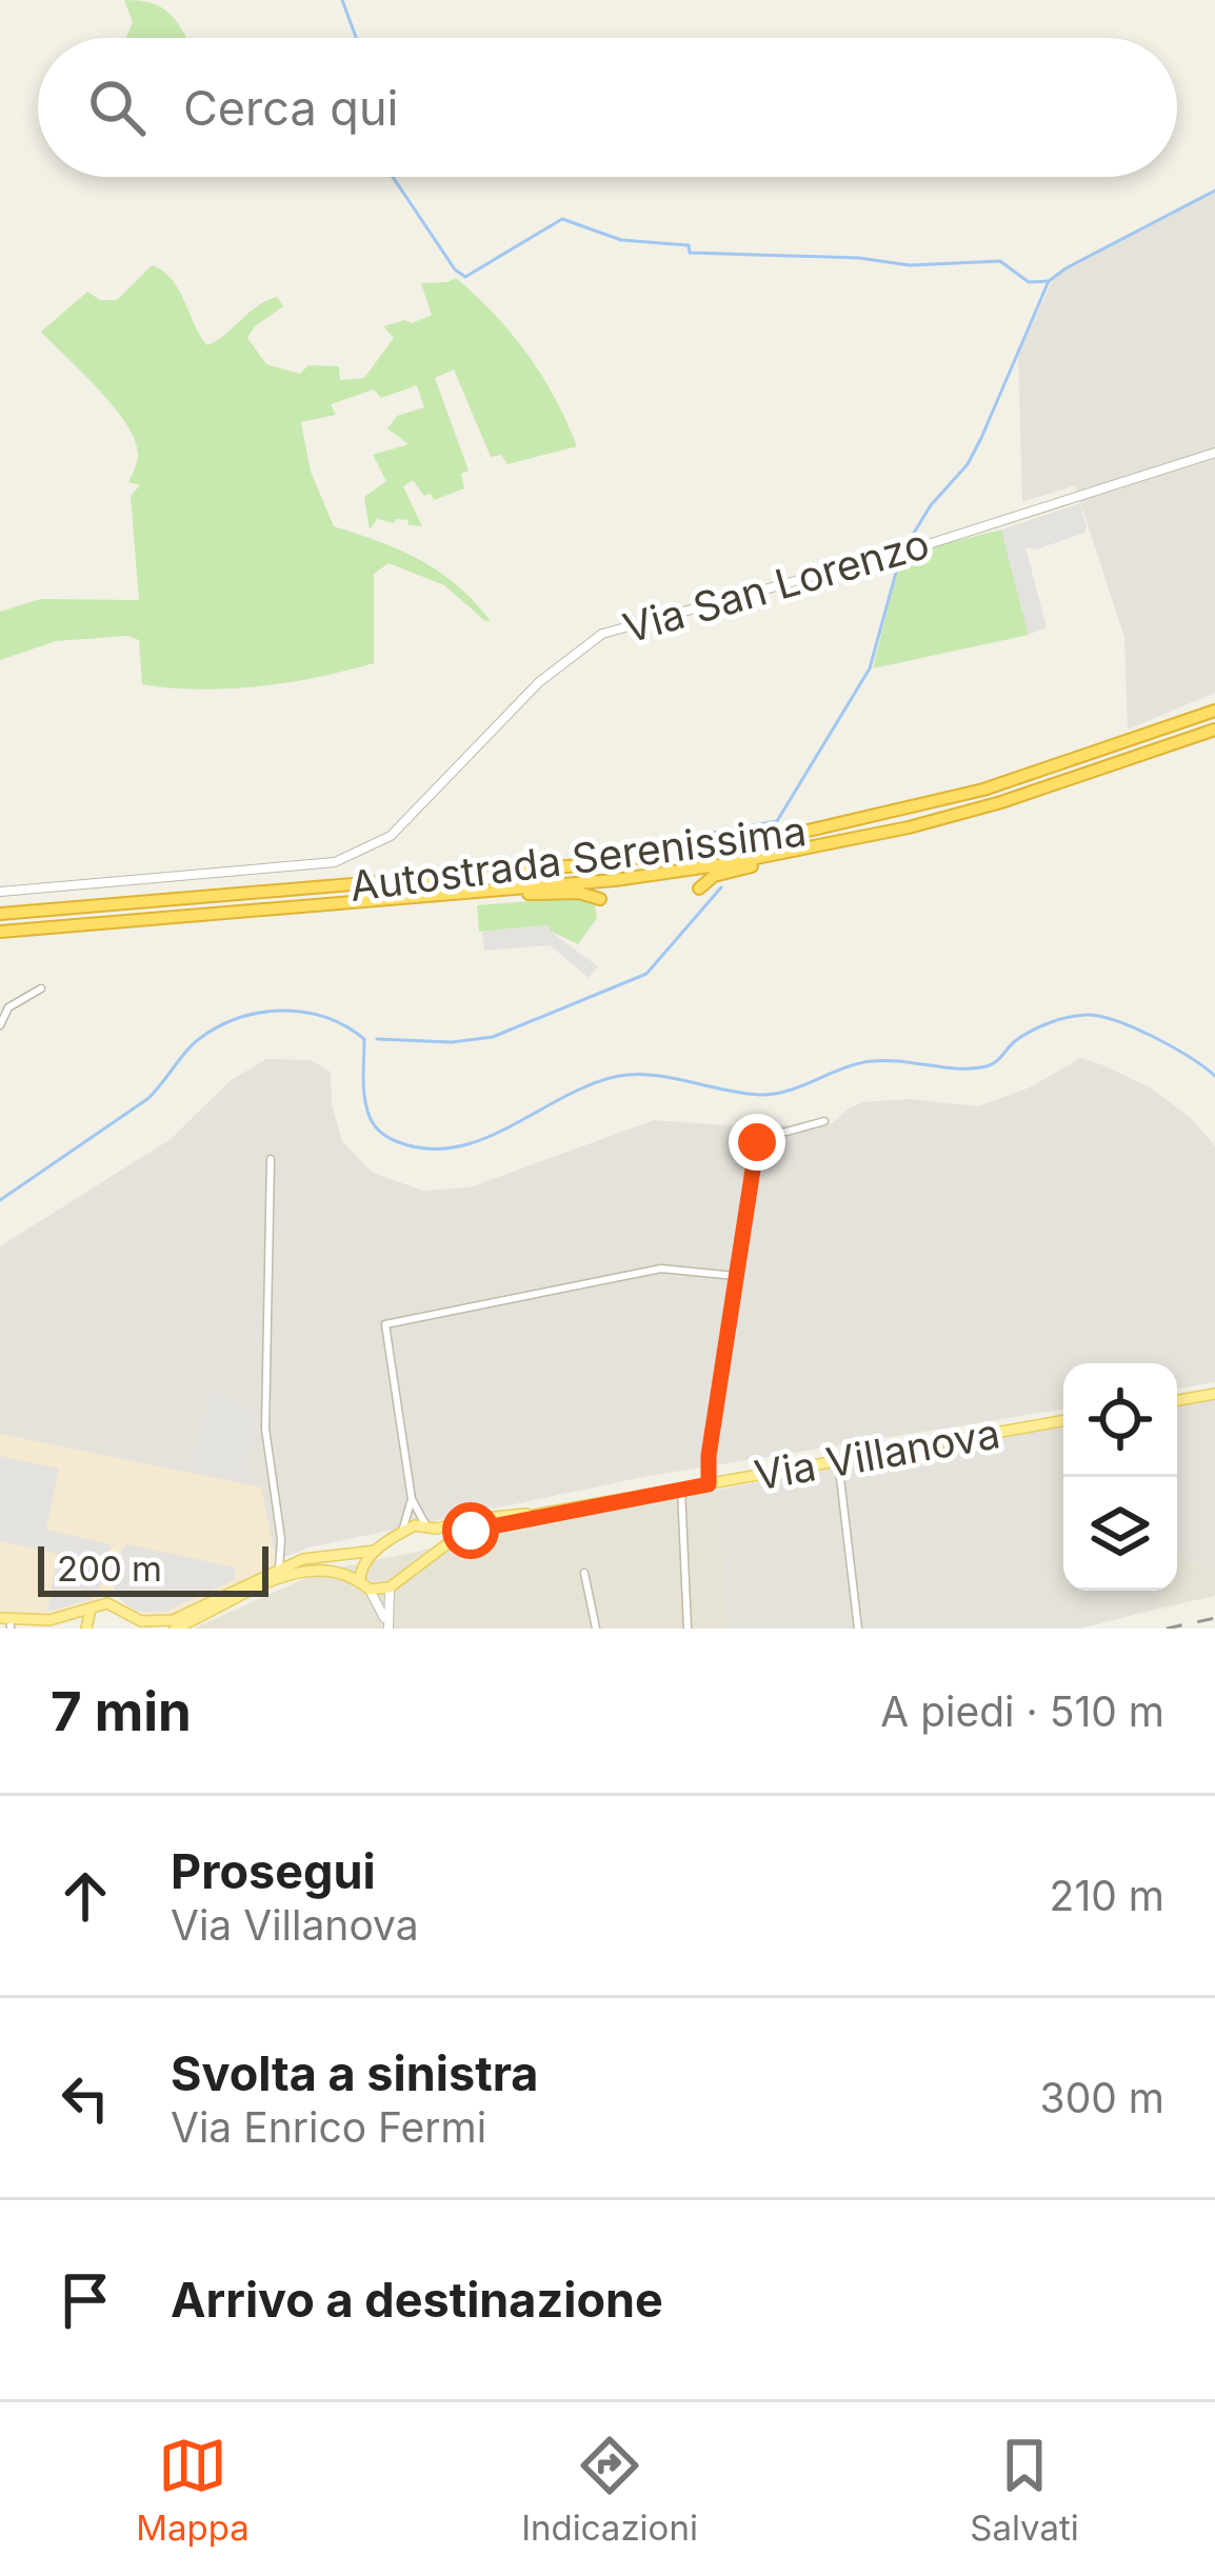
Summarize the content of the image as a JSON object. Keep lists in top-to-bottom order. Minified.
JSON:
{"streets":{"highway":["Autostrada Serenissima"],"main road":["Via Villanova"],"street":["Via San Lorenzo"]},"scale_bar":"200 m","page":{"search":"Cerca qui","scale":"200 m","heading":["7 min","A piedi · 510 m"],"list":[["Prosegui","Via Villanova","210 m"],["Svolta a sinistra","Via Enrico Fermi","300 m"],"Arrivo a destinazione"],"nav":["Mappa","Indicazioni","Salvati"]}}
